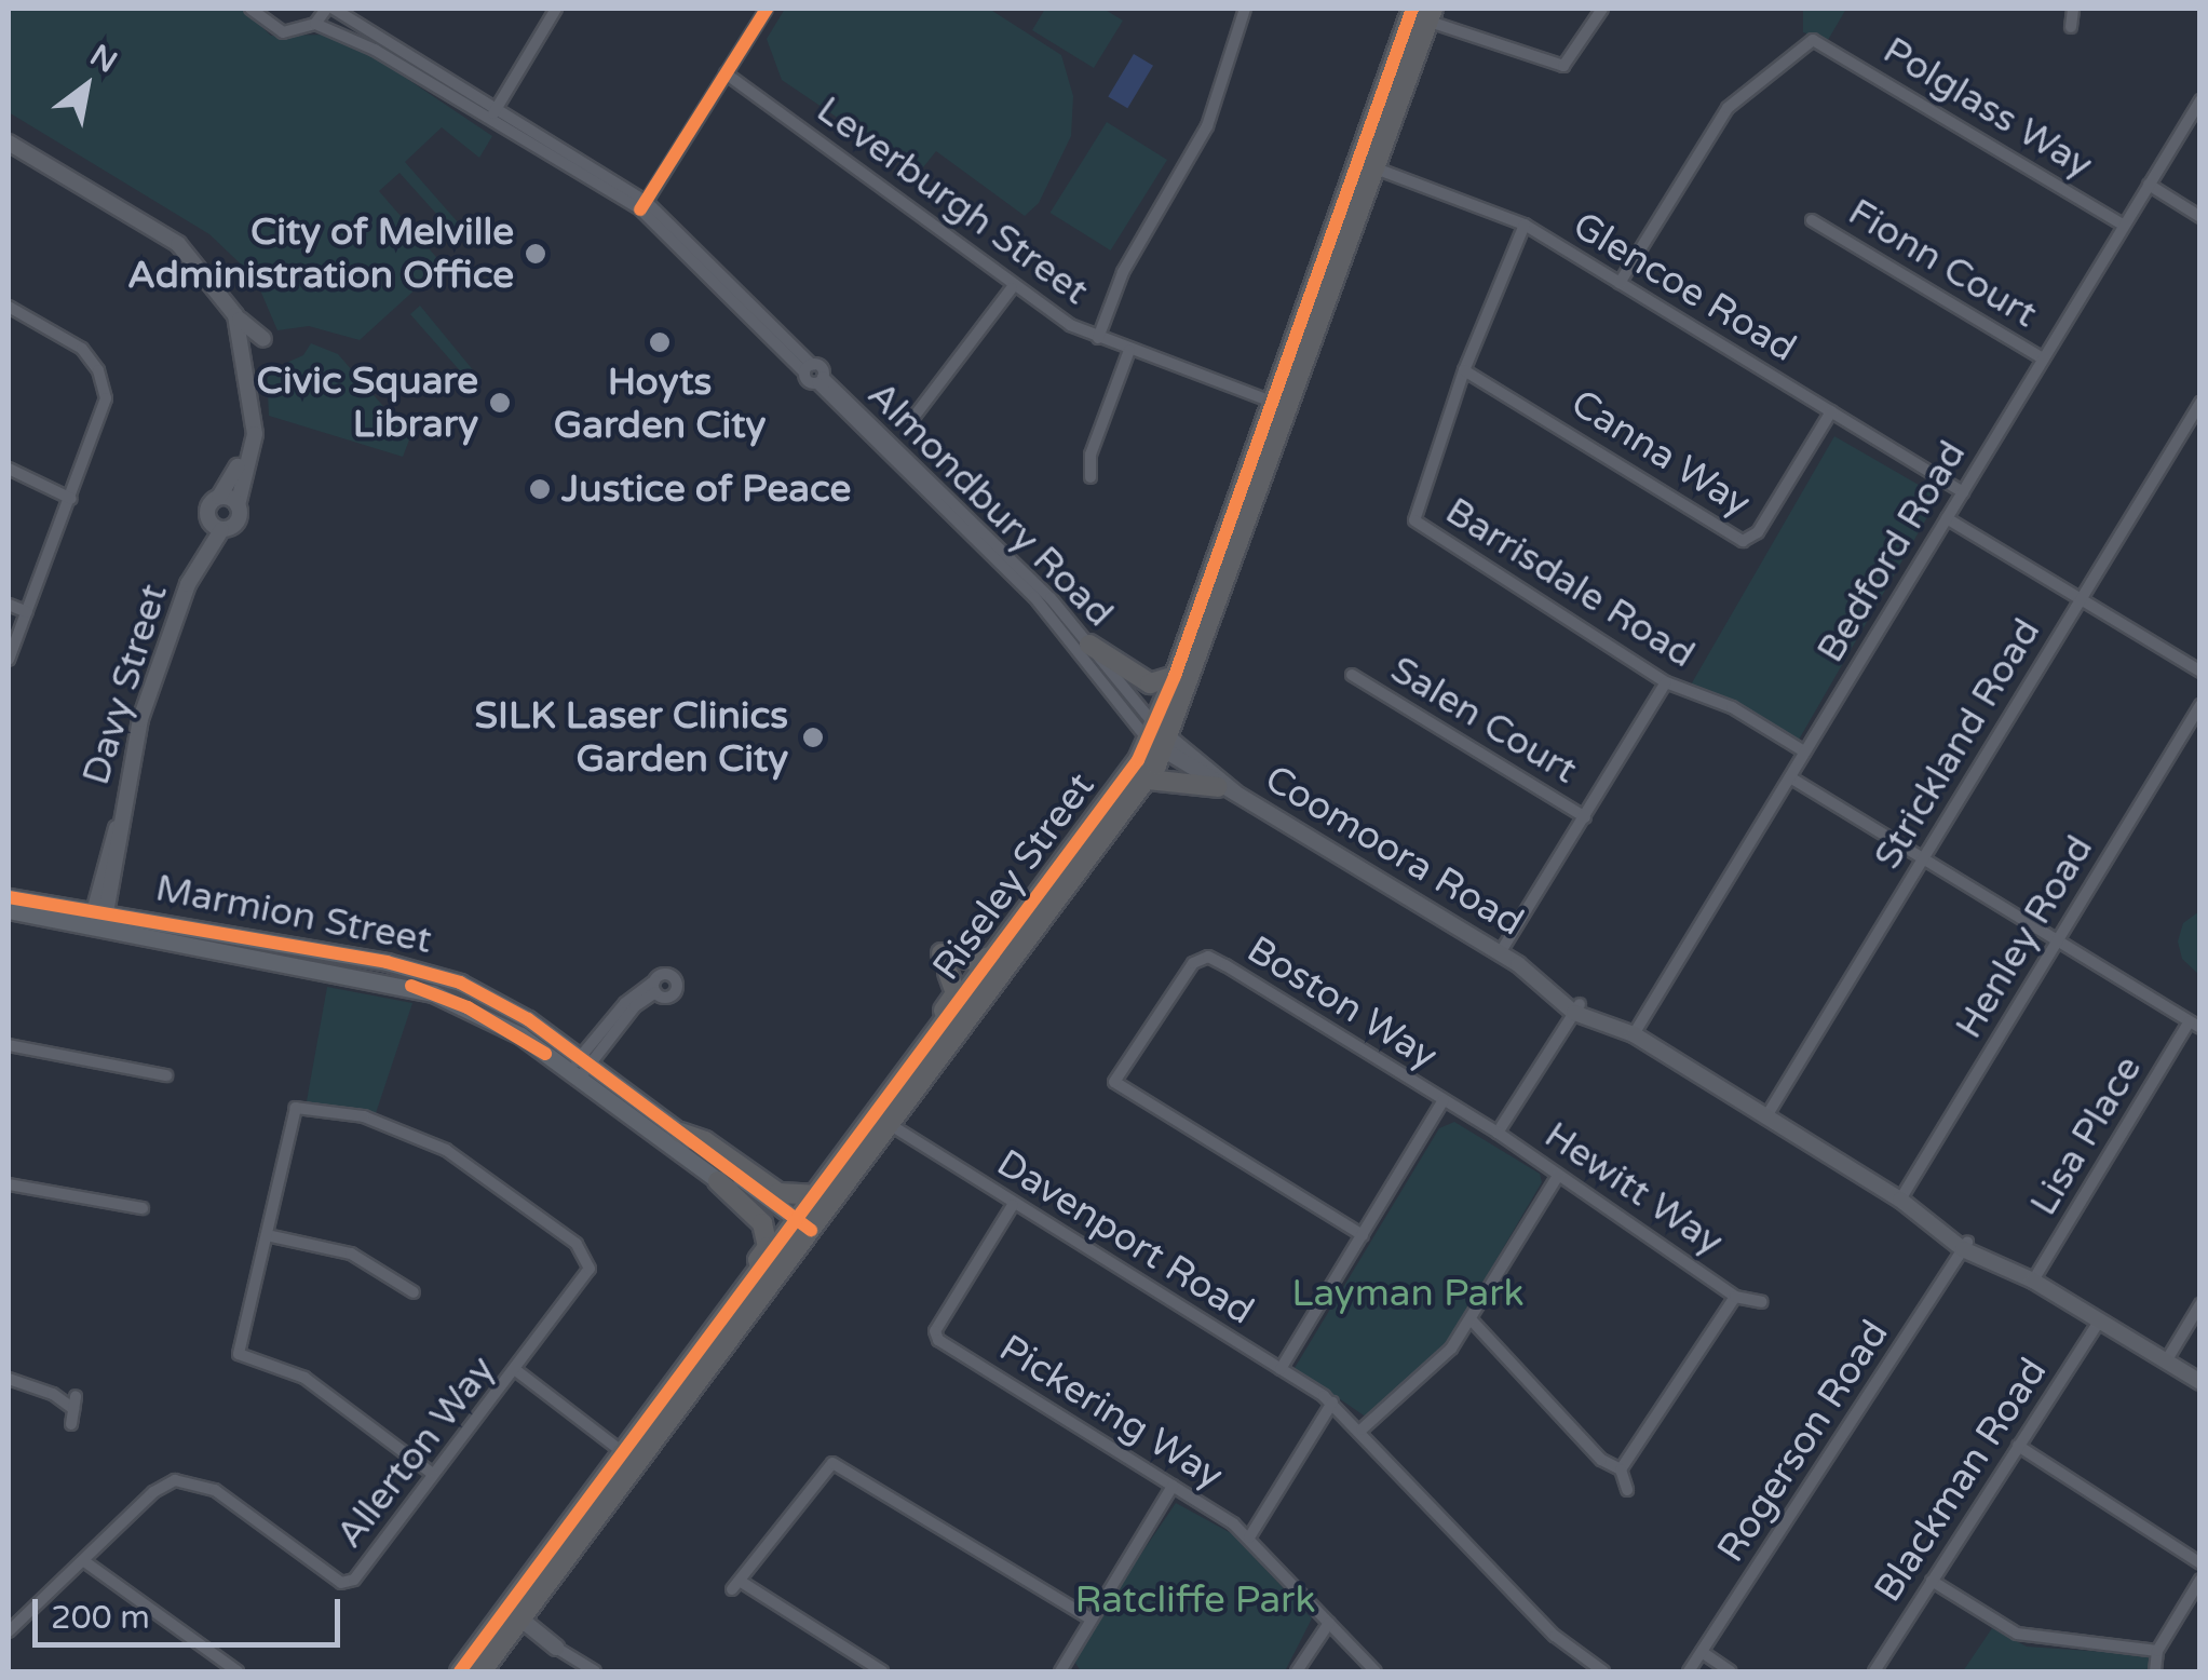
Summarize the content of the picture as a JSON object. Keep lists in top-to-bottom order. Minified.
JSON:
{"streets":{"highway":["Riseley Street"],"main road":["Marmion Street"],"street":["Polglass Way","Leverburgh Street","Fionn Court","Glencoe Road","Canna Way","Almondbury Road","Bedford Road","Barrisdale Road","Davy Street","Salen Court","Strickland Road","Coomoora Road","Henley Road","Boston Way","Lisa Place","Hewitt Way","Davenport Road","Pickering Way","Rogerson Road","Allerton Way","Blackman Road"]},"crossings":[["Polglass Way","Glencoe Road"],["Polglass Way","Bedford Road"],["Leverburgh Street","Riseley Street"],["Fionn Court","Bedford Road"],["Glencoe Road","Canna Way"],["Glencoe Road","Bedford Road"],["Glencoe Road","Barrisdale Road"],["Glencoe Road","Riseley Street"],["Canna Way","Barrisdale Road"],["Almondbury Road","Coomoora Road"],["Almondbury Road","Riseley Street"],["Bedford Road","Barrisdale Road"],["Bedford Road","Coomoora Road"],["Davy Street","Marmion Street"],["Strickland Road","Coomoora Road"],["Coomoora Road","Riseley Street"],["Coomoora Road","Henley Road"],["Coomoora Road","Lisa Place"],["Coomoora Road","Rogerson Road"],["Coomoora Road","Blackman Road"],["Riseley Street","Marmion Street"],["Riseley Street","Davenport Road"],["Boston Way","Hewitt Way"],["Davenport Road","Pickering Way"]],"parks":["Layman Park","Ratcliffe Park"],"places":["City of Melville Administration Office","Hoyts Garden City","Civic Square Library","Justice of Peace","SILK Laser Clinics Garden City"],"scale_bar":"200 m","north":"top right"}
